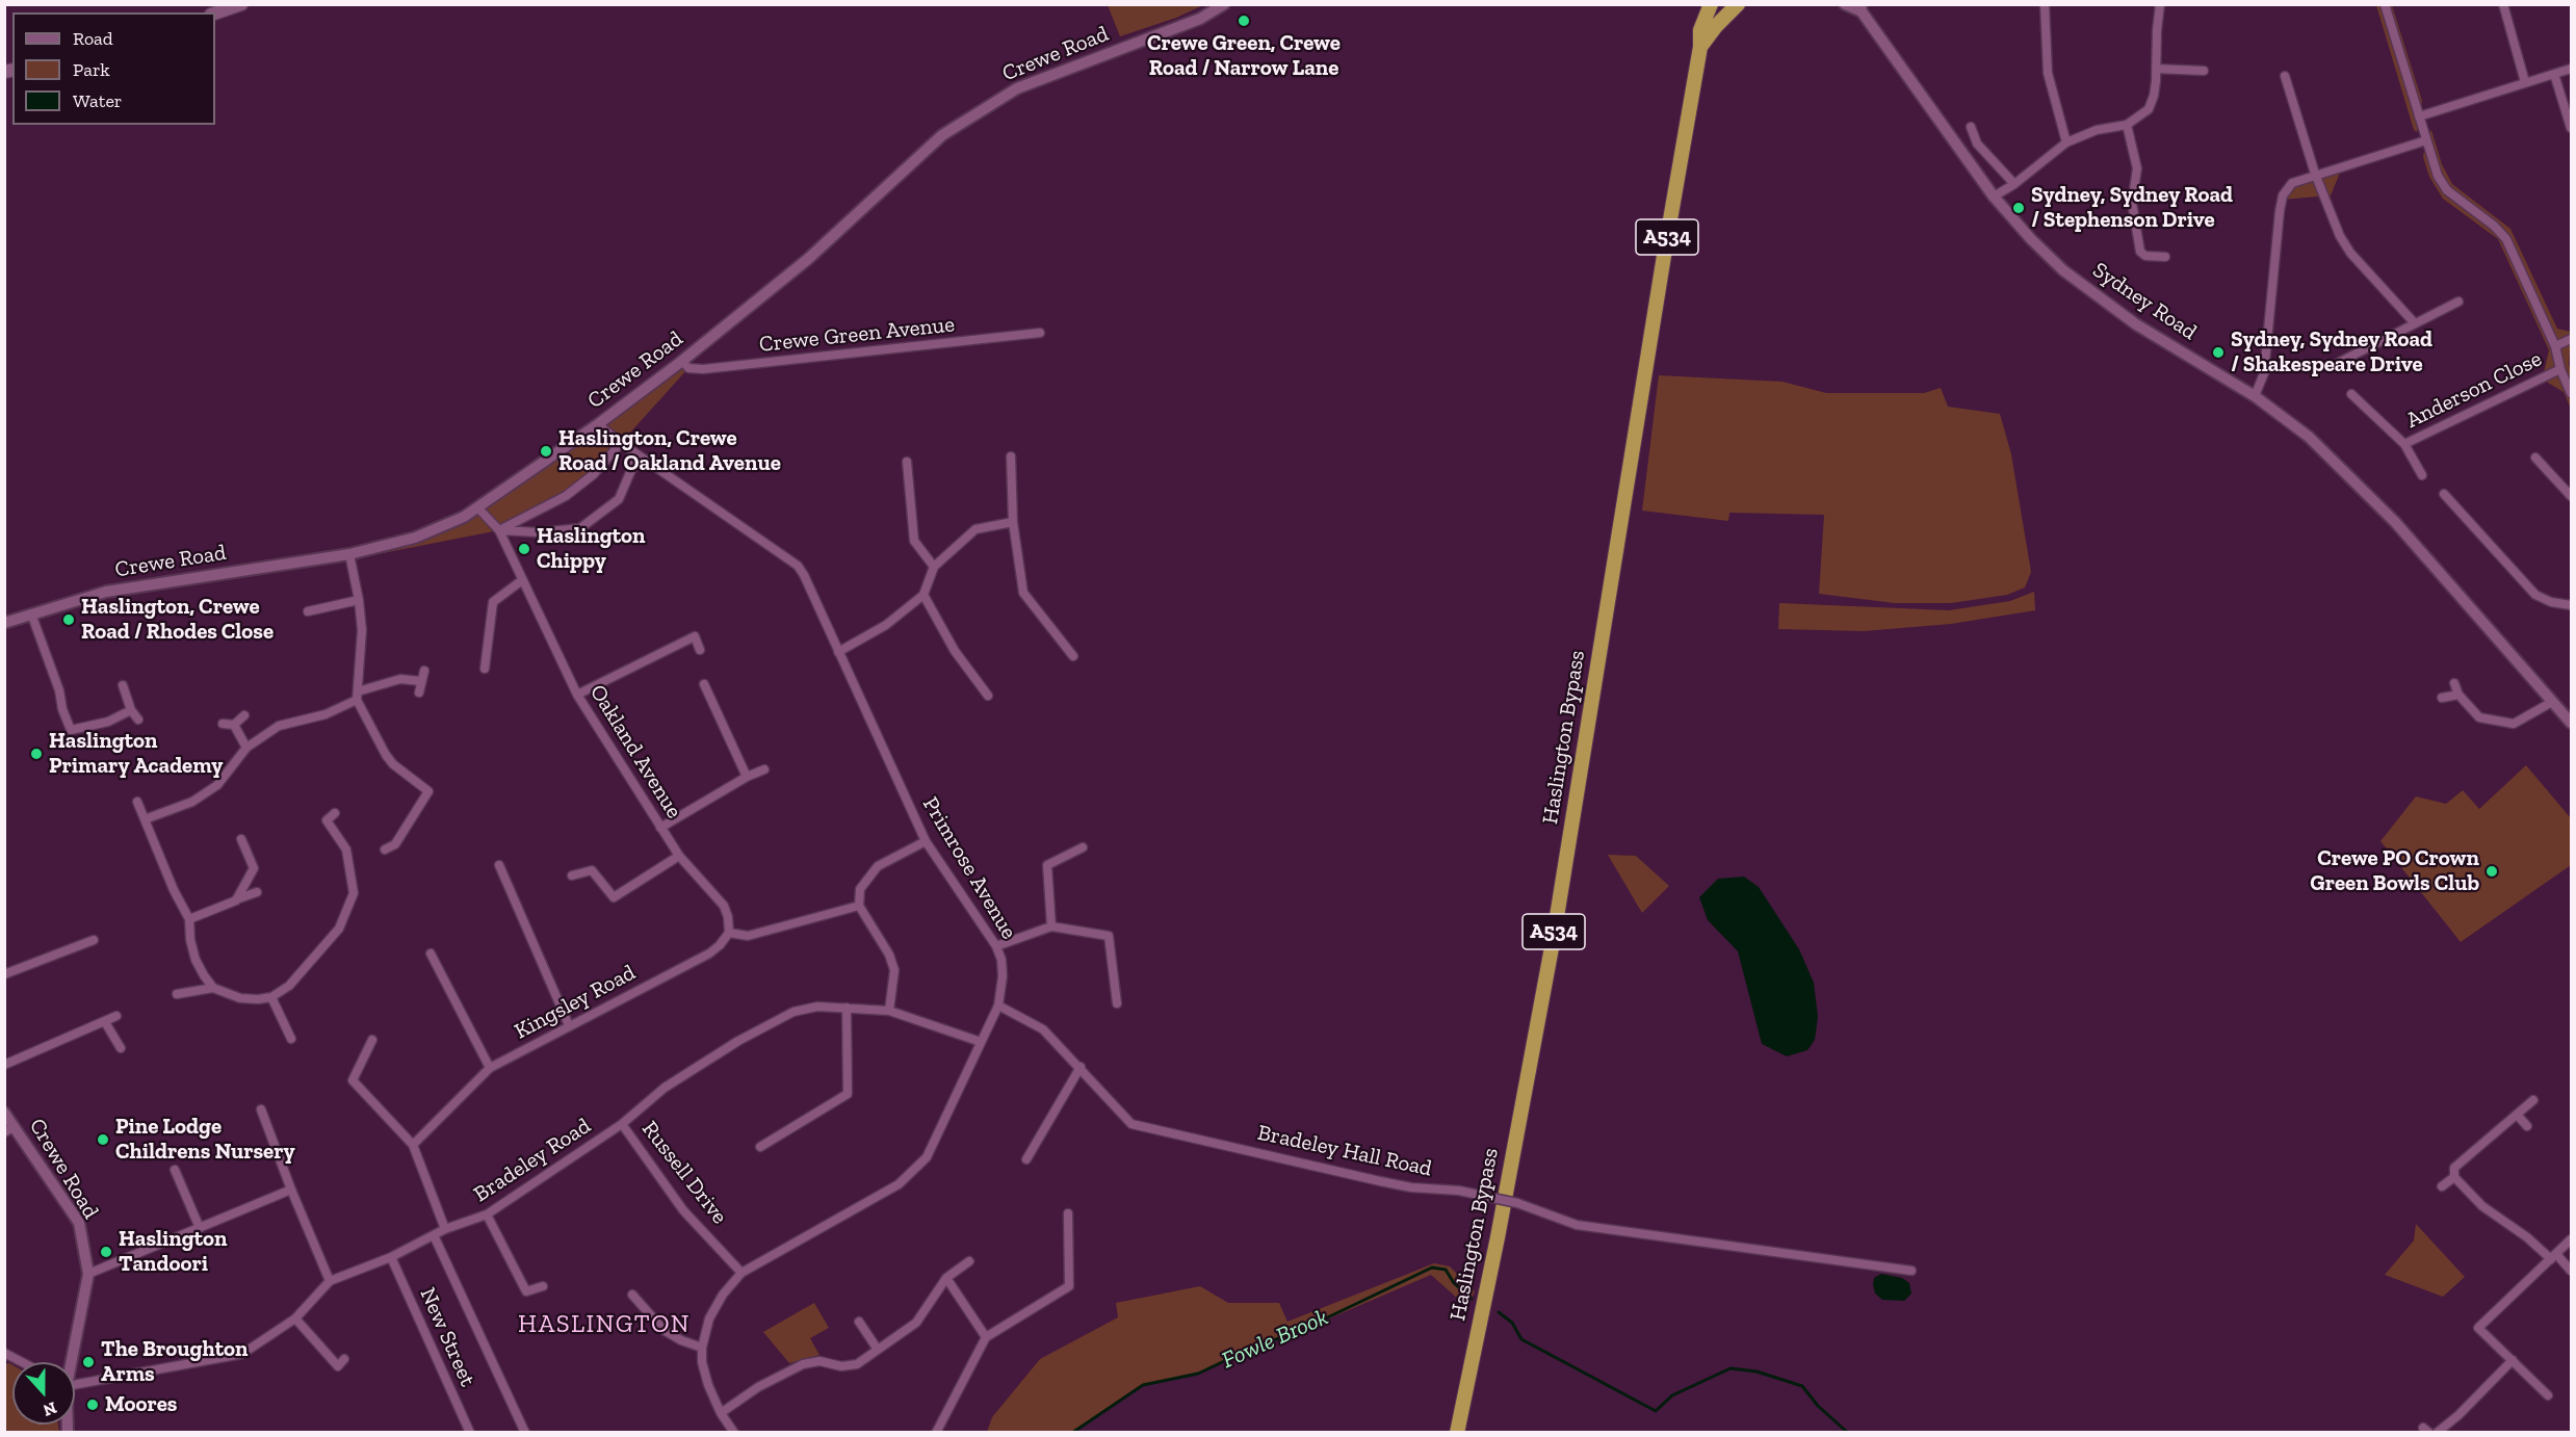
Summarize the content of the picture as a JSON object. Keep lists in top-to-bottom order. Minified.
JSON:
{"streets":{"highway":["A534","Haslington Bypass"],"street":["Crewe Road","Sydney Road","Crewe Green Avenue","Anderson Close","Oakland Avenue","Primrose Avenue","Kingsley Road","Bradeley Hall Road","Bradeley Road","Russell Drive","New Street"]},"crossings":[["Crewe Road","Crewe Green Avenue"],["Crewe Road","Oakland Avenue"],["Crewe Road","Primrose Avenue"],["Oakland Avenue","Kingsley Road"],["Primrose Avenue","Bradeley Hall Road"],["Primrose Avenue","Bradeley Road"],["Primrose Avenue","Russell Drive"],["Bradeley Road","Russell Drive"],["Bradeley Road","New Street"]],"districts":["HASLINGTON"],"water":["Fowle Brook"],"places":["Crewe Green, Crewe Road / Narrow Lane","Sydney, Sydney Road / Stephenson Drive","Sydney, Sydney Road / Shakespeare Drive","Haslington, Crewe Road / Oakland Avenue","Haslington Chippy","Haslington, Crewe Road / Rhodes Close","Haslington Primary Academy","Crewe PO Crown Green Bowls Club","Pine Lodge Childrens Nursery","Haslington Tandoori","The Broughton Arms","Moores"],"legend":["Road","Park","Water"],"north":"bottom"}
